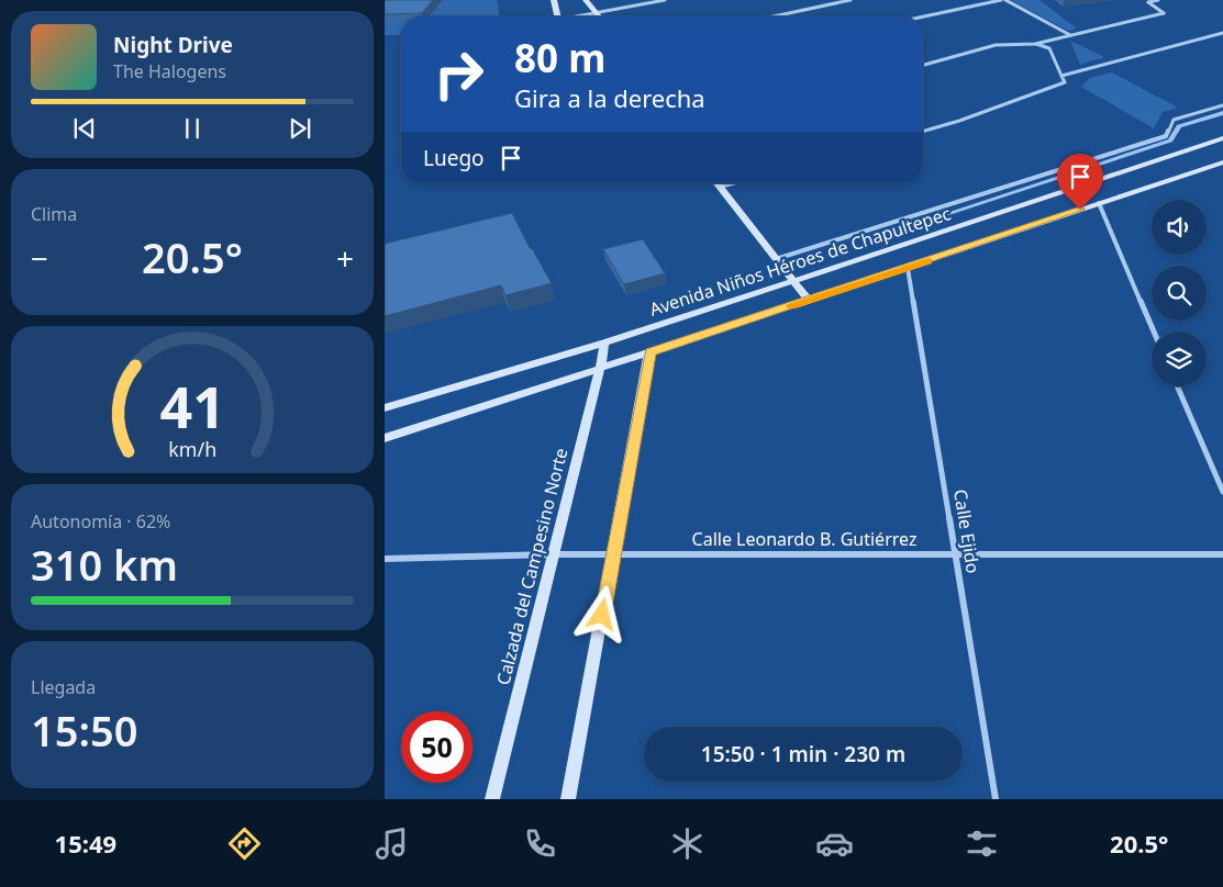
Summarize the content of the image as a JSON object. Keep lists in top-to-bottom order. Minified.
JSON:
{"streets":{"main road":["Avenida Niños Héroes de Chapultepec","Calzada del Campesino Norte"],"street":["Calle Ejido","Calle Leonardo B. Gutiérrez"]},"crossings":[["Avenida Niños Héroes de Chapultepec","Calzada del Campesino Norte"],["Calle Ejido","Calle Leonardo B. Gutiérrez"],["Calle Leonardo B. Gutiérrez","Calzada del Campesino Norte"]],"page":{"turn":["80 m","Gira a la derecha"],"song":["Night Drive","The Halogens"],"then":"Luego","tile":["Clima",["Autonomía · 62%","310 km"],["Llegada","15:50"]],"heat":["−","20.5°","+"],"limit":"50","trip":"15:50 · 1 min · 230 m","tabs":["15:49","20.5°"],"gauge":["41","km/h"]}}
